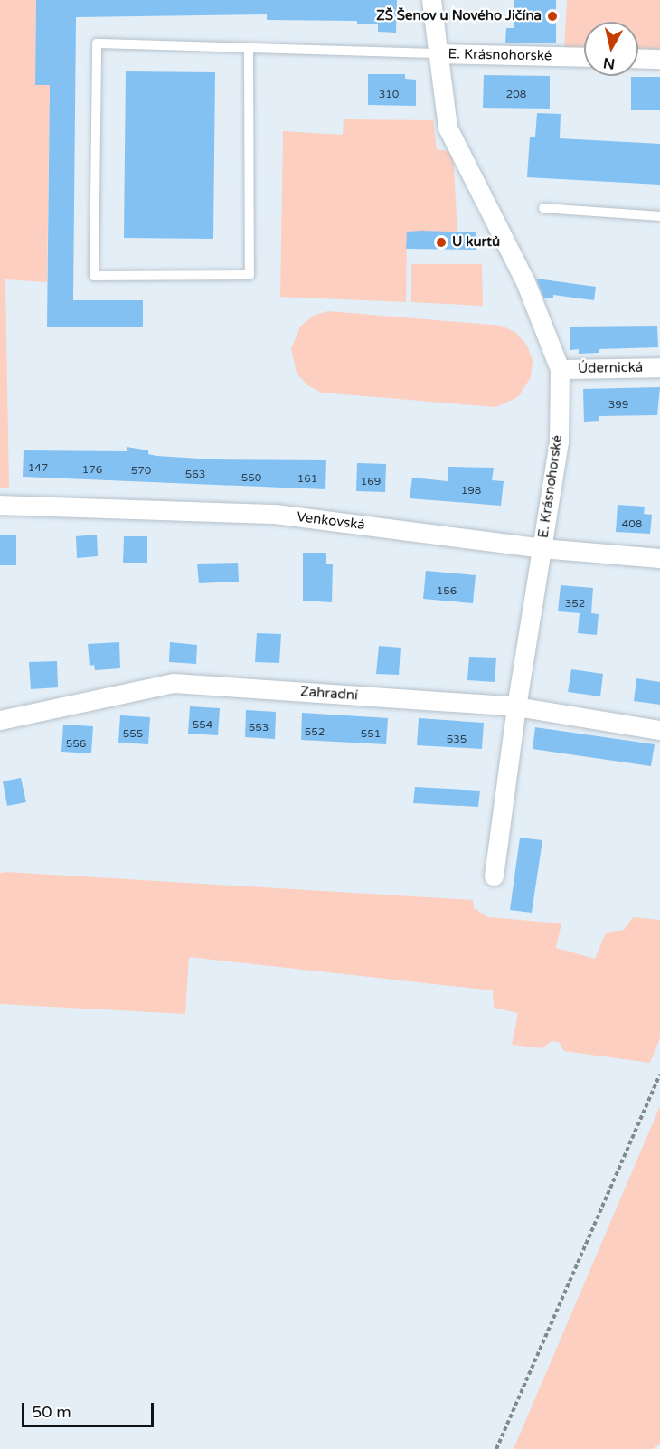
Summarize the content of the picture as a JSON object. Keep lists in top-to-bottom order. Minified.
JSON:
{"streets":{"street":["E. Krásnohorské","Údernická","Venkovská","Zahradní"]},"crossings":[["E. Krásnohorské","Údernická"],["E. Krásnohorské","Venkovská"],["E. Krásnohorské","Zahradní"]],"places":["ZŠ Šenov u Nového Jičína","U kurtů"],"house_numbers":["310","208","399","147","176","570","563","550","161","169","198","408","156","352","554","553","552","555","551","535","556"],"scale_bar":"50 m","north":"bottom"}
